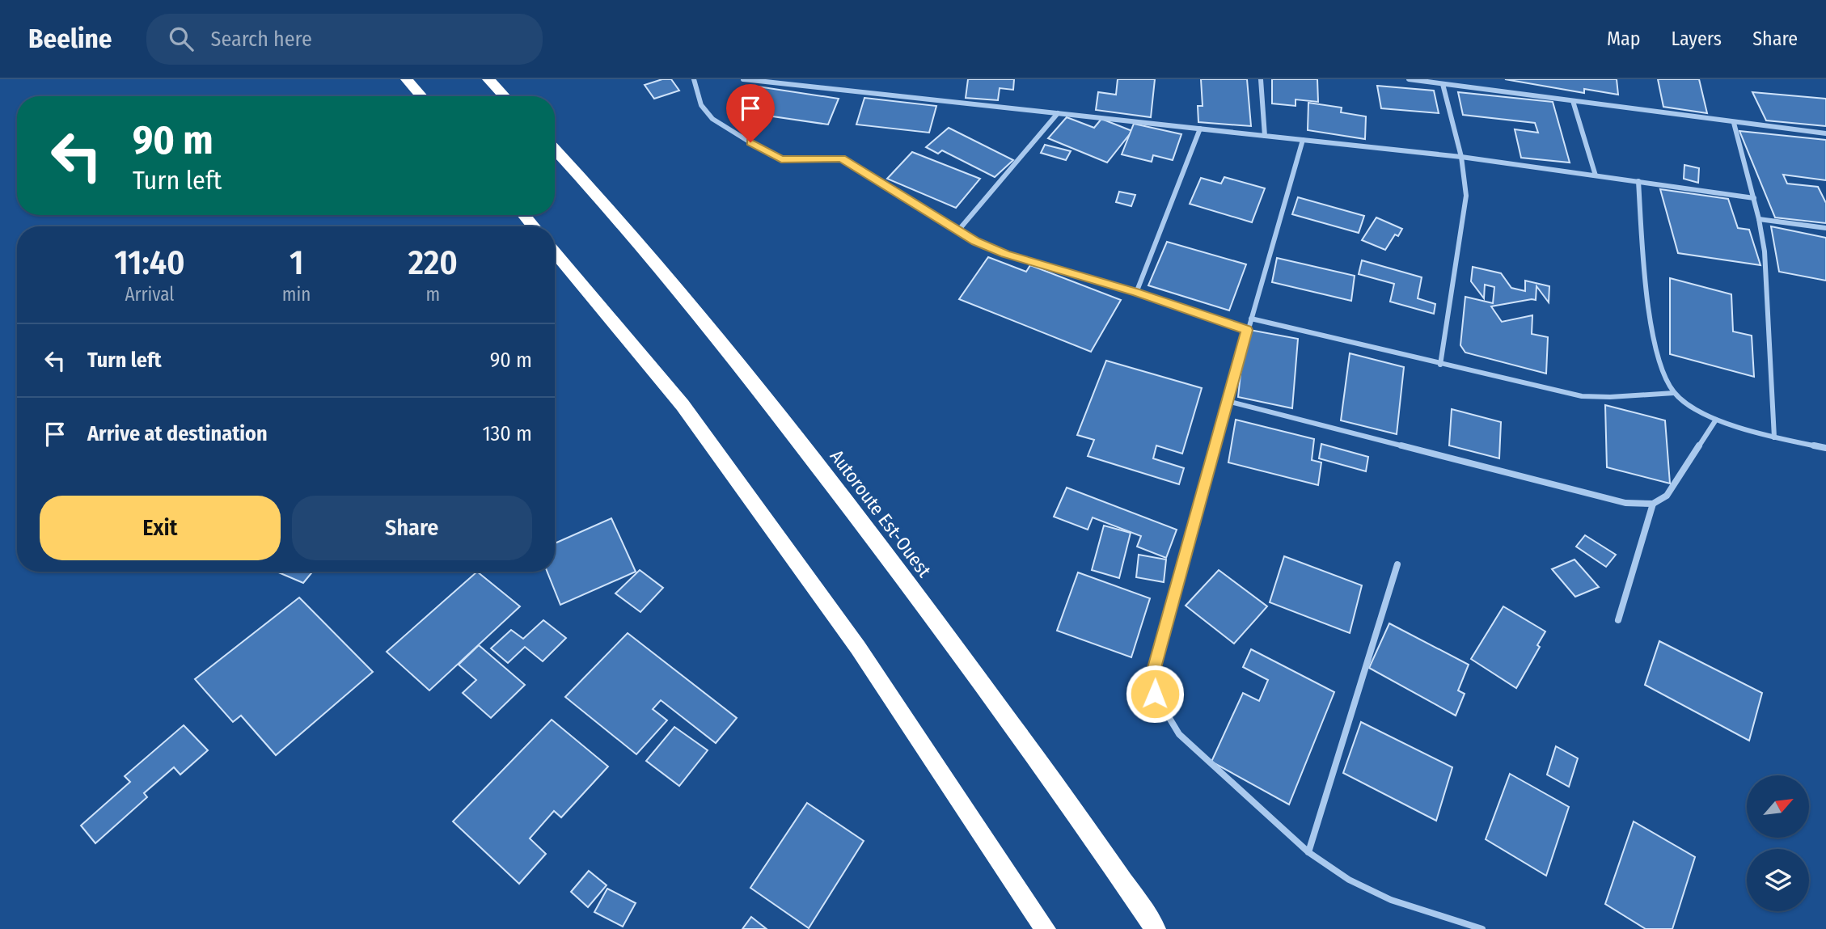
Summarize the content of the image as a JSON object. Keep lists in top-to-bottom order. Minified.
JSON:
{"streets":{"highway":["Autoroute Est-Ouest"]},"north":"top right","page":{"header":"Beeline","search":"Search here","nav":["Map","Layers","Share"],"turn":["90 m","Turn left"],"eta":["11:40","Arrival","1","min","220","m"],"list":[{"name":"Turn left","value":"90 m"},{"name":"Arrive at destination","value":"130 m"}],"buttons":["Exit","Share"]}}
